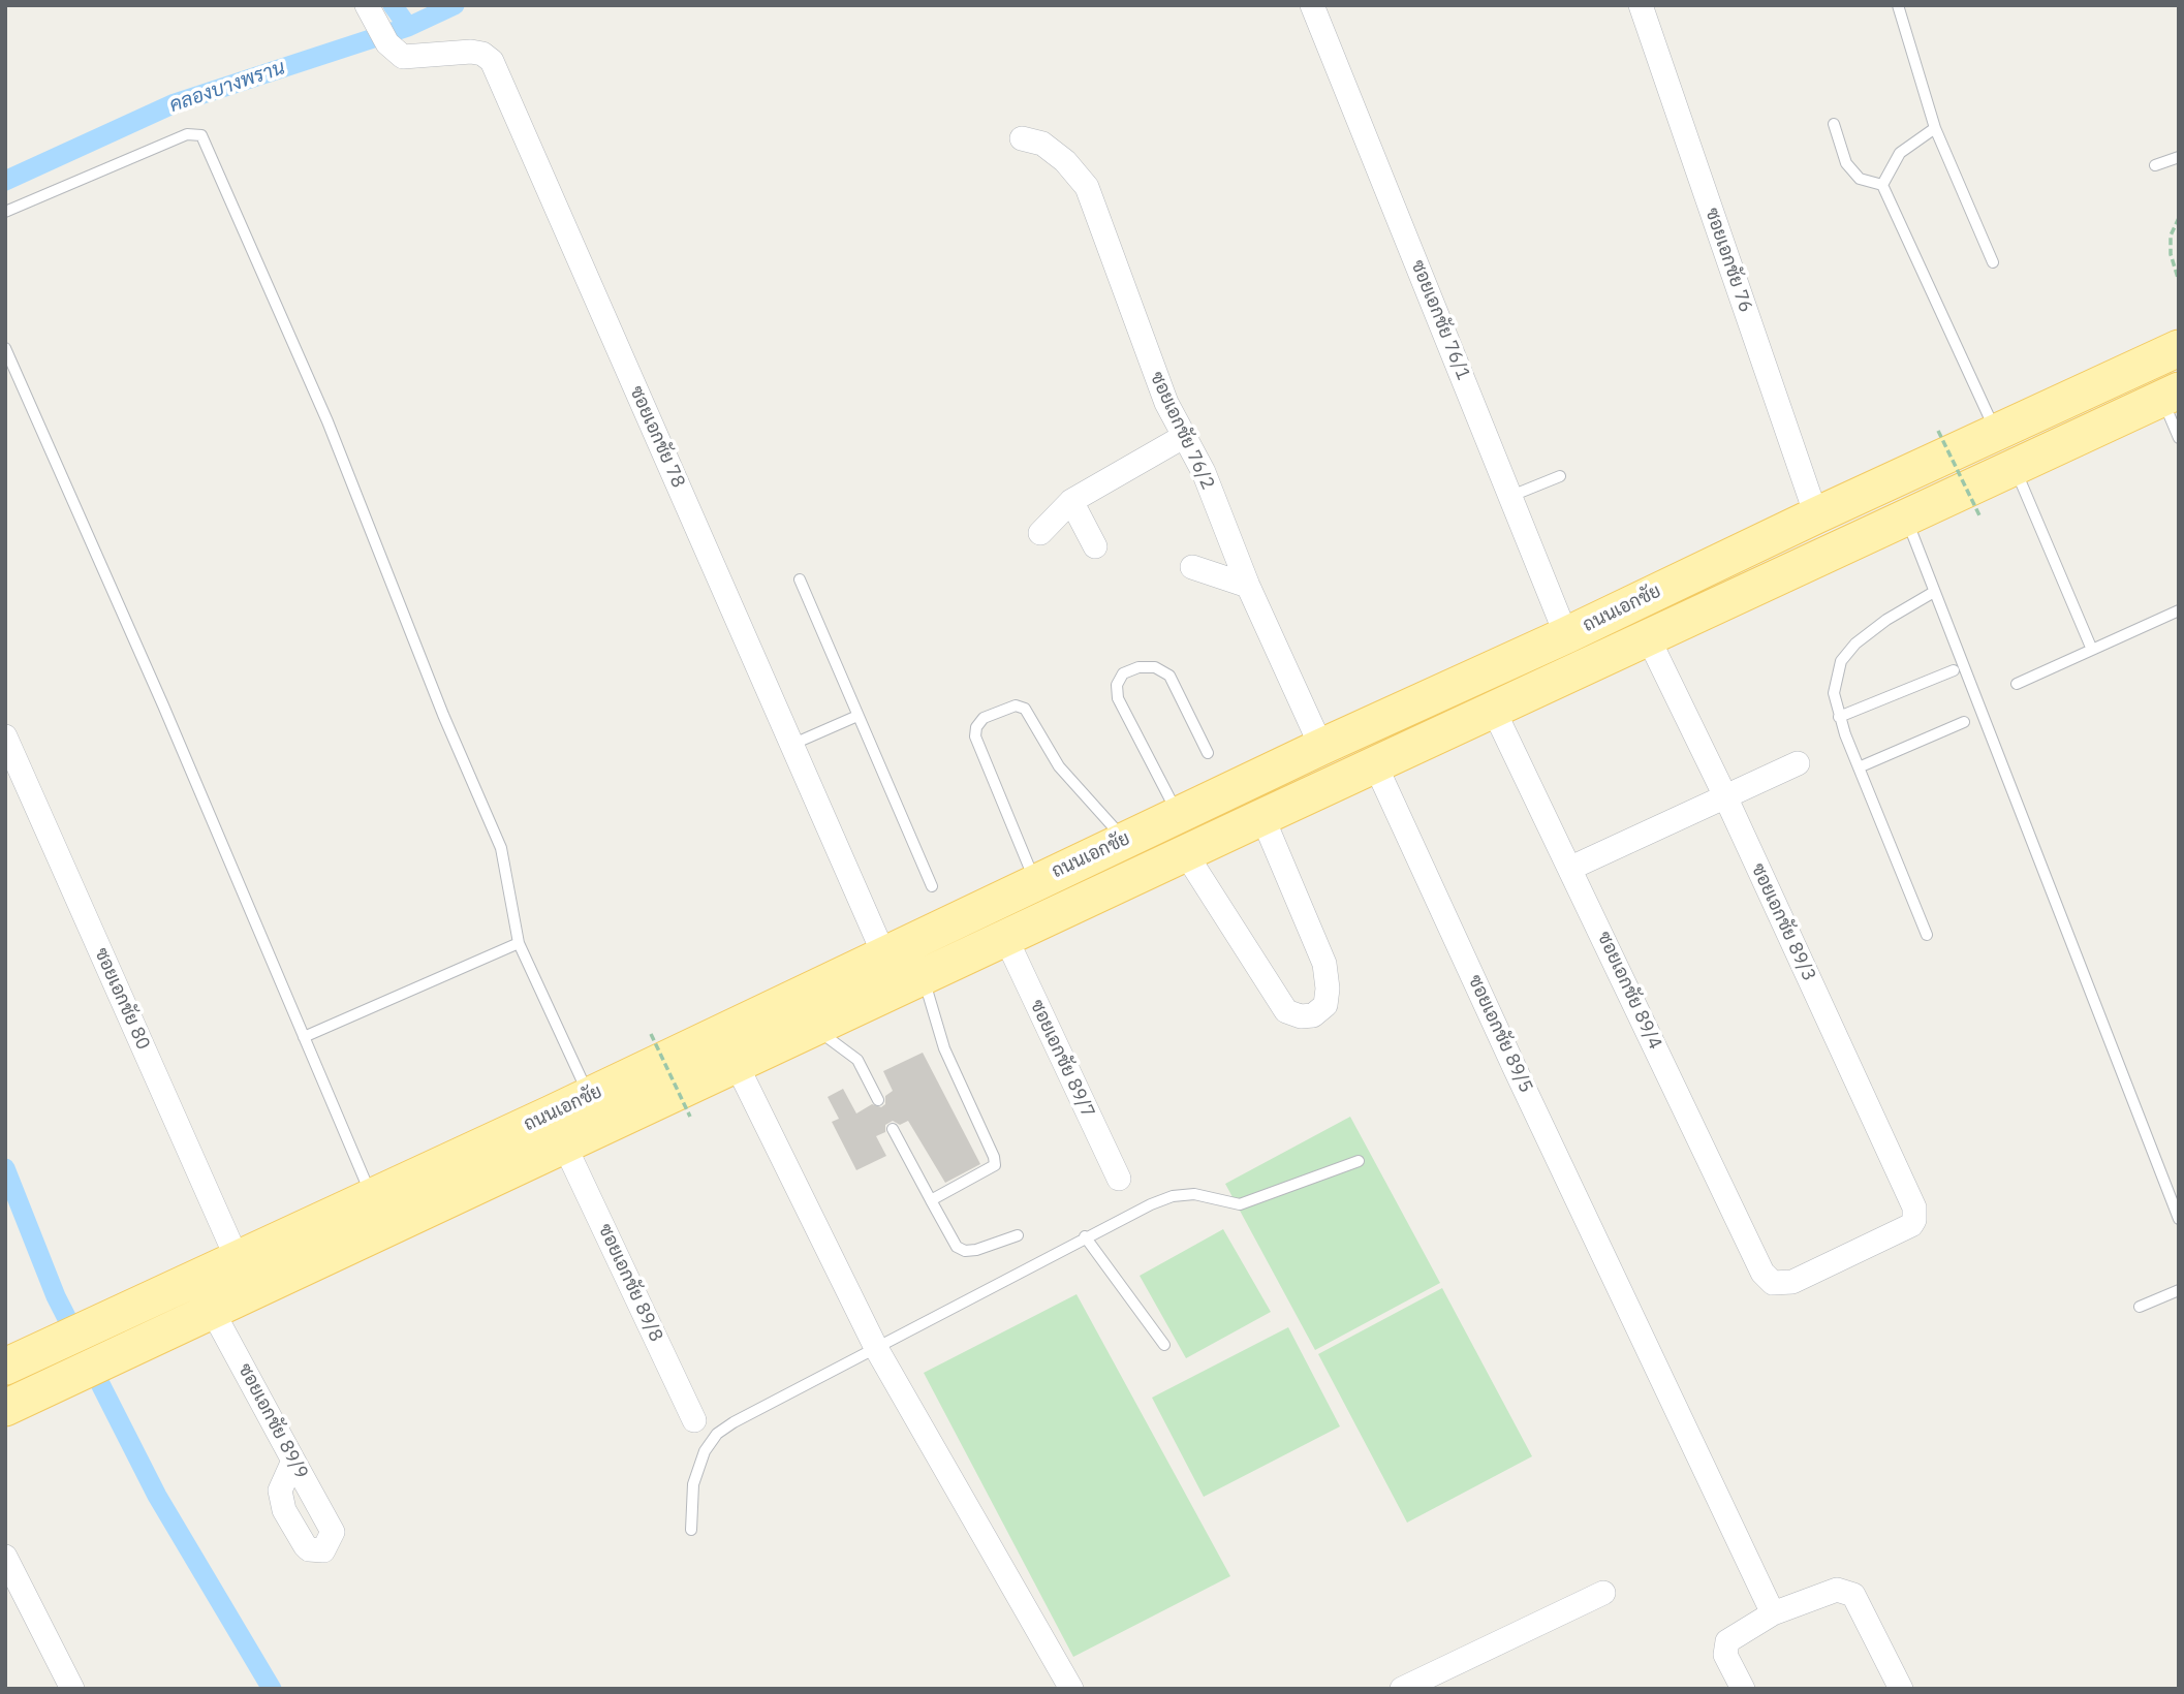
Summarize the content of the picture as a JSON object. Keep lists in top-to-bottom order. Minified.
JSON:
{"streets":{"main road":["ถนนเอกชัย"],"street":["ซอยเอกชัย 76","ซอยเอกชัย 76/1","ซอยเอกชัย 76/2","ซอยเอกชัย 78","ซอยเอกชัย 89/3","ซอยเอกชัย 89/4","ซอยเอกชัย 80","ซอยเอกชัย 89/5","ซอยเอกชัย 89/7","ซอยเอกชัย 89/8","ซอยเอกชัย 89/9"]},"crossings":[["ซอยเอกชัย 76","ถนนเอกชัย"],["ซอยเอกชัย 76/1","ถนนเอกชัย"],["ซอยเอกชัย 76/2","ถนนเอกชัย"],["ซอยเอกชัย 78","ถนนเอกชัย"],["ถนนเอกชัย","ซอยเอกชัย 89/3"],["ถนนเอกชัย","ซอยเอกชัย 89/4"],["ถนนเอกชัย","ซอยเอกชัย 80"],["ถนนเอกชัย","ซอยเอกชัย 89/5"],["ถนนเอกชัย","ซอยเอกชัย 89/7"],["ถนนเอกชัย","ซอยเอกชัย 89/8"],["ถนนเอกชัย","ซอยเอกชัย 89/9"],["ซอยเอกชัย 89/3","ซอยเอกชัย 89/4"]],"water":["คลองบางพราน"]}
